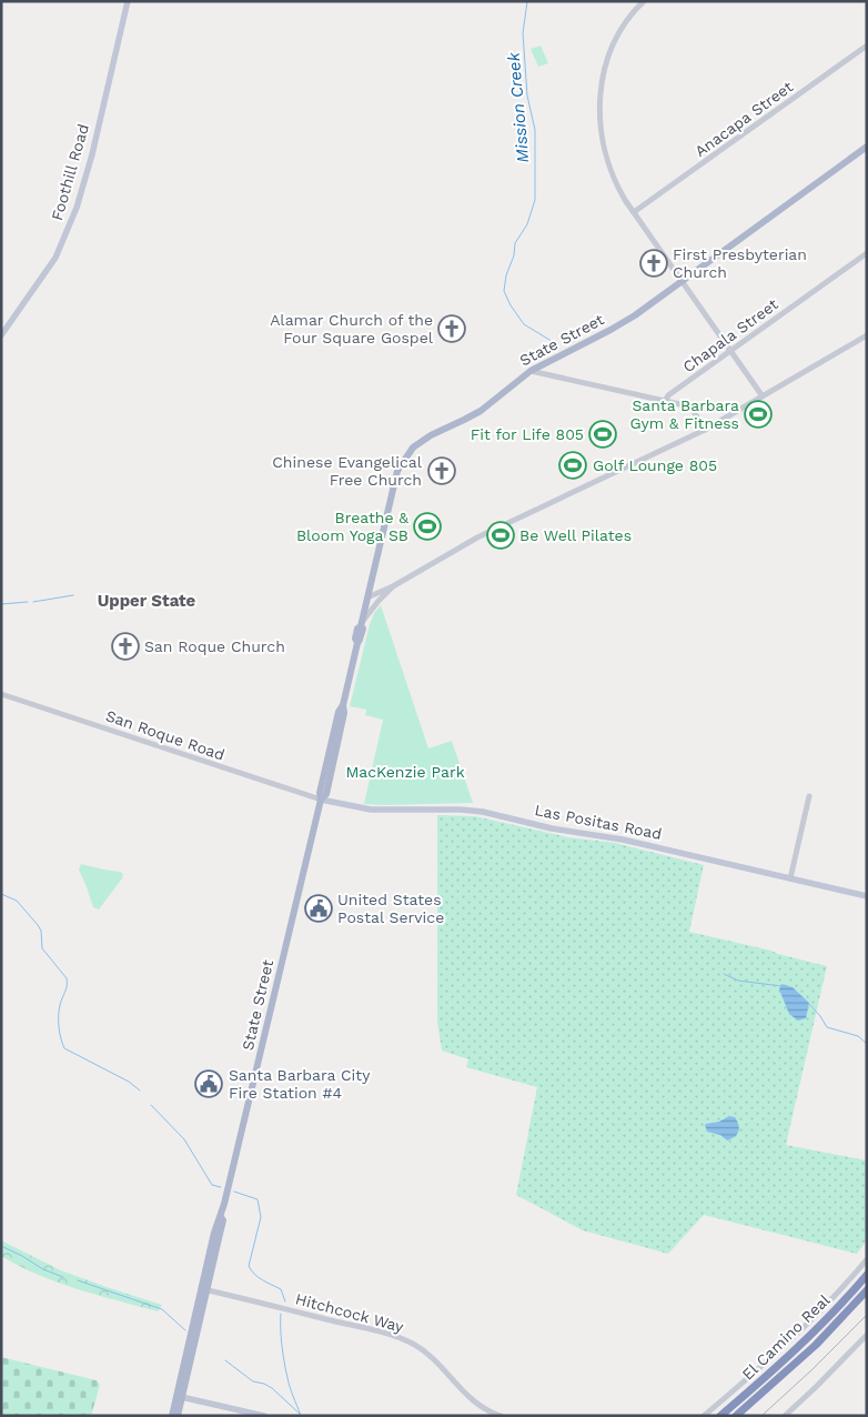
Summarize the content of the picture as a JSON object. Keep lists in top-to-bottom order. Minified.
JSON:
{"streets":{"highway":["El Camino Real"],"main road":["Foothill Road","State Street","Las Positas Road"],"street":["Anacapa Street","Chapala Street","San Roque Road","Hitchcock Way"]},"crossings":[["State Street","San Roque Road"],["State Street","Las Positas Road"],["State Street","Hitchcock Way"],["San Roque Road","Las Positas Road"]],"districts":["Upper State"],"water":["Mission Creek"],"parks":["MacKenzie Park"],"places":{"church":["First Presbyterian Church","Alamar Church of the Four Square Gospel","Chinese Evangelical Free Church","San Roque Church"],"sports":["Santa Barbara Gym & Fitness","Fit for Life 805","Golf Lounge 805","Breathe & Bloom Yoga SB","Be Well Pilates"],"public building":["United States Postal Service","Santa Barbara City Fire Station #4"]}}
